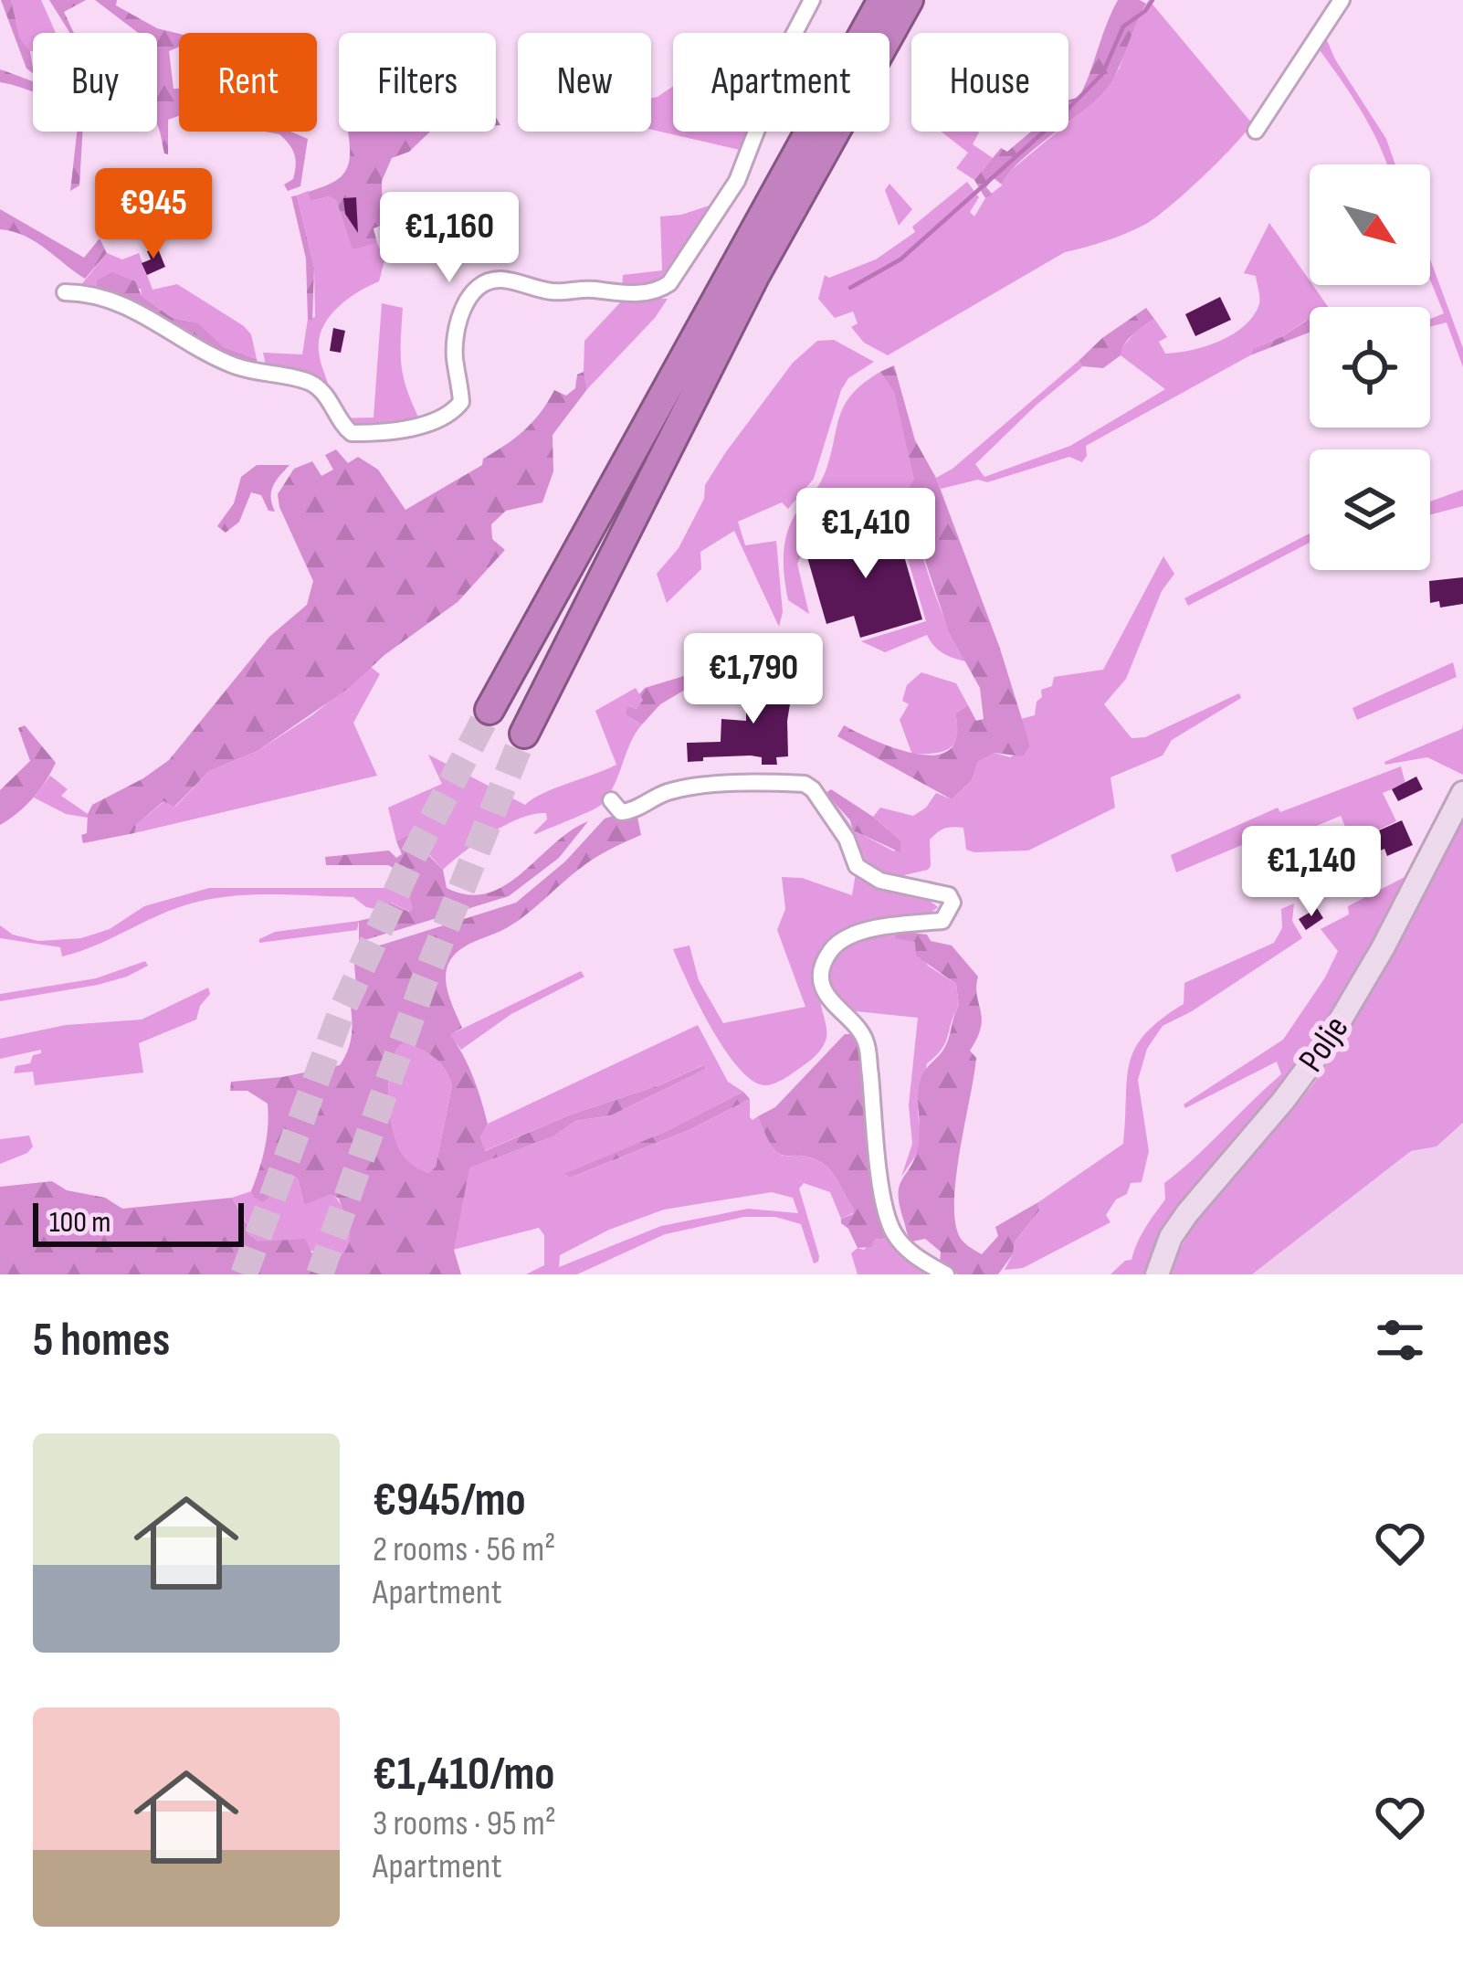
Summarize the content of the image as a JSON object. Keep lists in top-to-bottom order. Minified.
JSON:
{"streets":{"street":["Polje"]},"scale_bar":"100 m","north":"bottom right","page":{"chip":["Buy","Rent","Filters","New","Apartment","House"],"price":["€945","€1,160","€1,410","€1,790","€1,140"],"scale":"100 m","heading":"5 homes","list":[{"name":"€945/mo","note":"2 rooms · 56 m² · Apartment"},{"name":"€1,410/mo","note":"3 rooms · 95 m² · Apartment"}]}}
